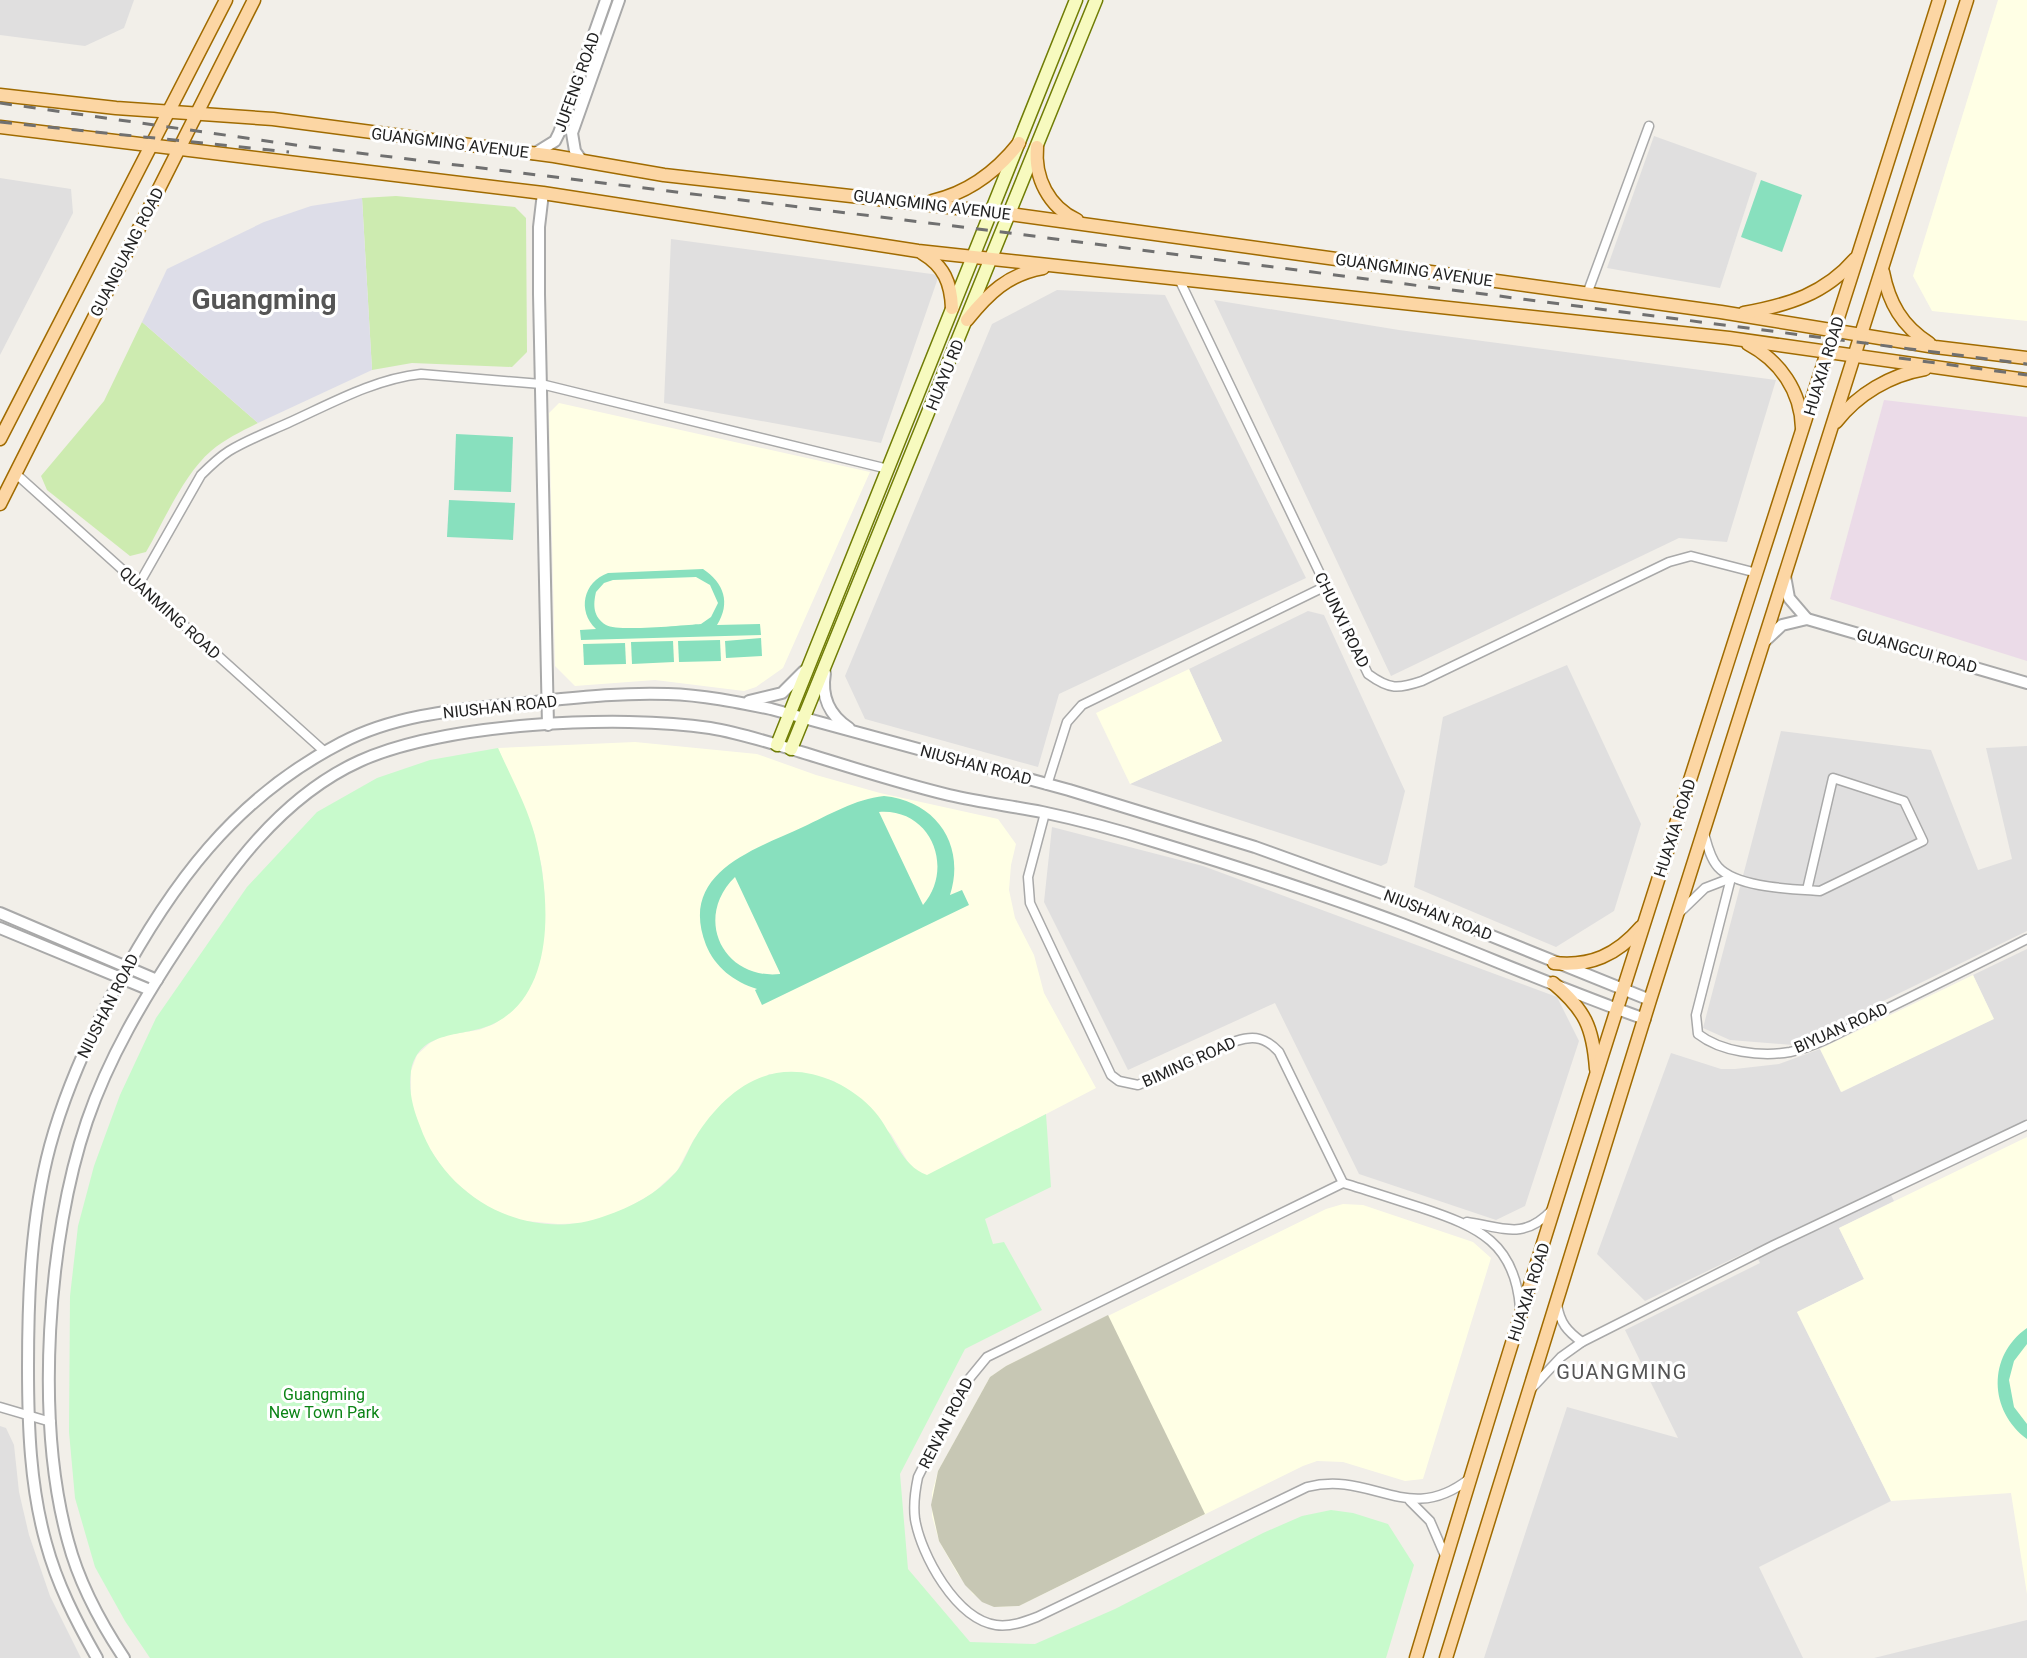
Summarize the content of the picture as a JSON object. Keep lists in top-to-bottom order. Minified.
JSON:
{"streets":{"main road":["GUANGMING AVENUE","GUANGUANG ROAD","HUAXIA ROAD","HUAYU RD"],"street":["JUFENG ROAD","QUANMING ROAD","CHUNXI ROAD","GUANGCUI ROAD","NIUSHAN ROAD","BIYUAN ROAD","BIMING ROAD","REN'AN ROAD"]},"crossings":[["JUFENG ROAD","GUANGMING AVENUE"],["GUANGMING AVENUE","GUANGUANG ROAD"],["GUANGMING AVENUE","HUAXIA ROAD"],["GUANGMING AVENUE","HUAYU RD"],["GUANGMING AVENUE","CHUNXI ROAD"],["GUANGUANG ROAD","QUANMING ROAD"],["HUAXIA ROAD","CHUNXI ROAD"],["HUAXIA ROAD","NIUSHAN ROAD"],["HUAXIA ROAD","REN'AN ROAD"],["HUAYU RD","NIUSHAN ROAD"],["QUANMING ROAD","NIUSHAN ROAD"],["NIUSHAN ROAD","BIMING ROAD"],["BIMING ROAD","REN'AN ROAD"]],"districts":["Guangming","GUANGMING"],"parks":["Guangming New Town Park"]}
